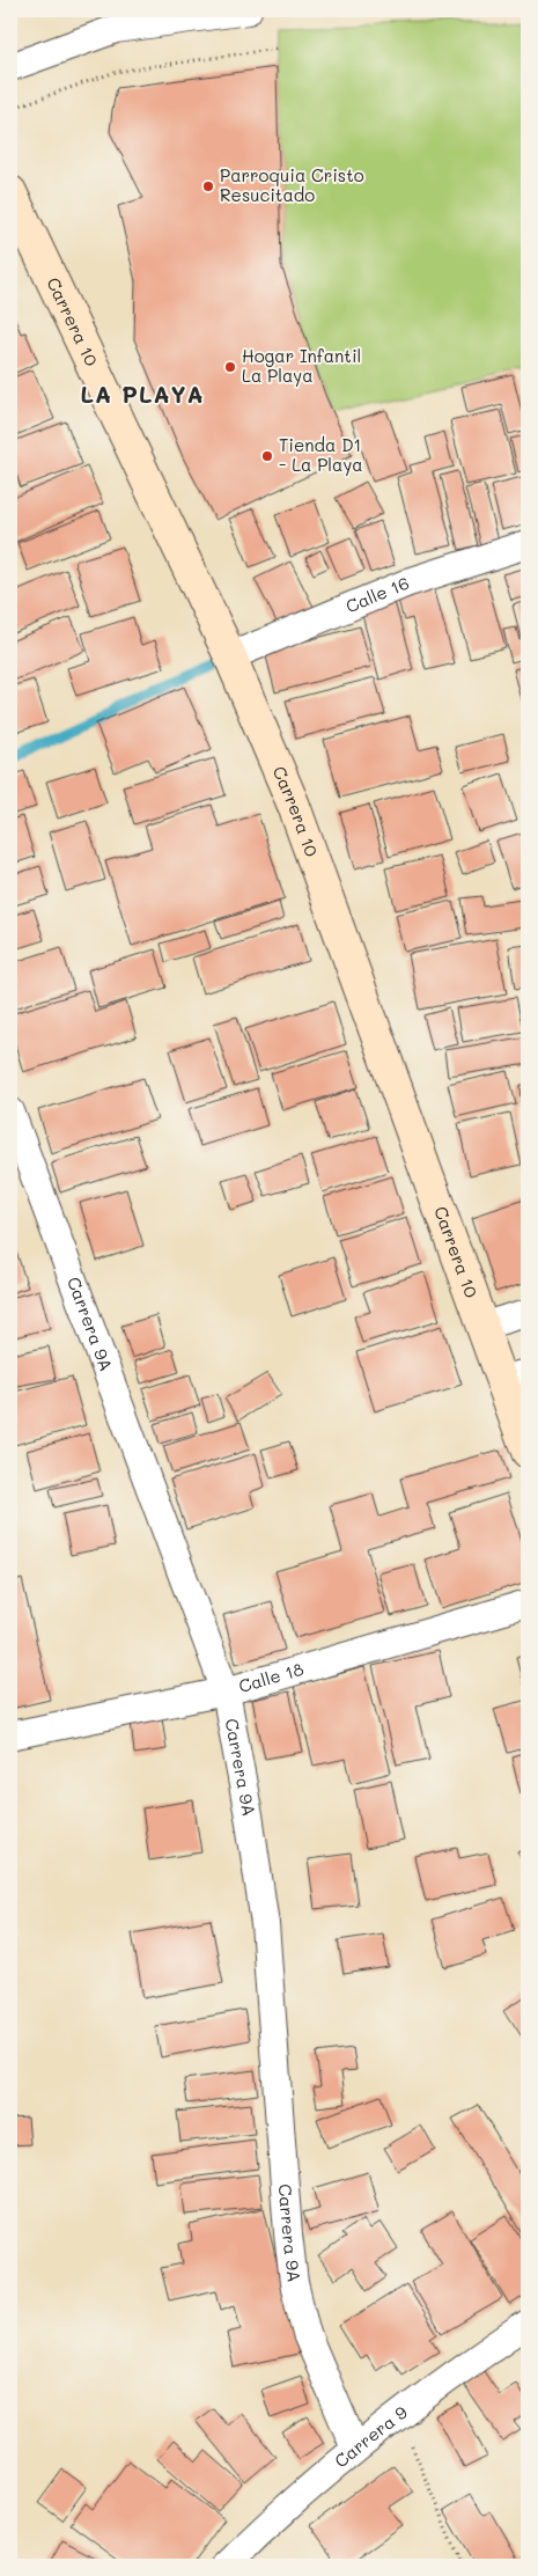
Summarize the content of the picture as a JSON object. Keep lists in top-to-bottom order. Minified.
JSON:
{"streets":{"street":["Carrera 10","Calle 16","Carrera 9A","Calle 18","Carrera 9"]},"crossings":[["Carrera 10","Calle 16"],["Carrera 9A","Calle 18"],["Carrera 9A","Carrera 9"]],"districts":["LA PLAYA"],"places":["Parroquia Cristo Resucitado","Hogar Infantil La Playa","Tienda D1 - La Playa"]}
